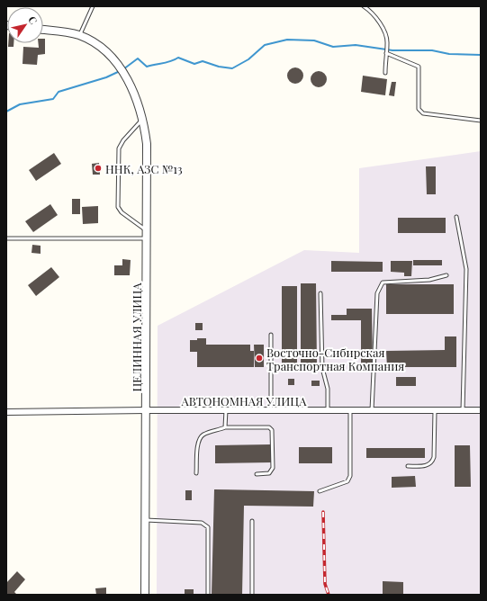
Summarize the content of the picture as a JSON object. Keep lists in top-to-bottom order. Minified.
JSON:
{"streets":{"street":["ЦЕЛИННАЯ УЛИЦА","АВТОНОМНАЯ УЛИЦА"]},"crossings":[["ЦЕЛИННАЯ УЛИЦА","АВТОНОМНАЯ УЛИЦА"]],"places":["ННК, АЗС №13","Восточно-Сибирская Транспортная Компания"],"north":"top right"}
